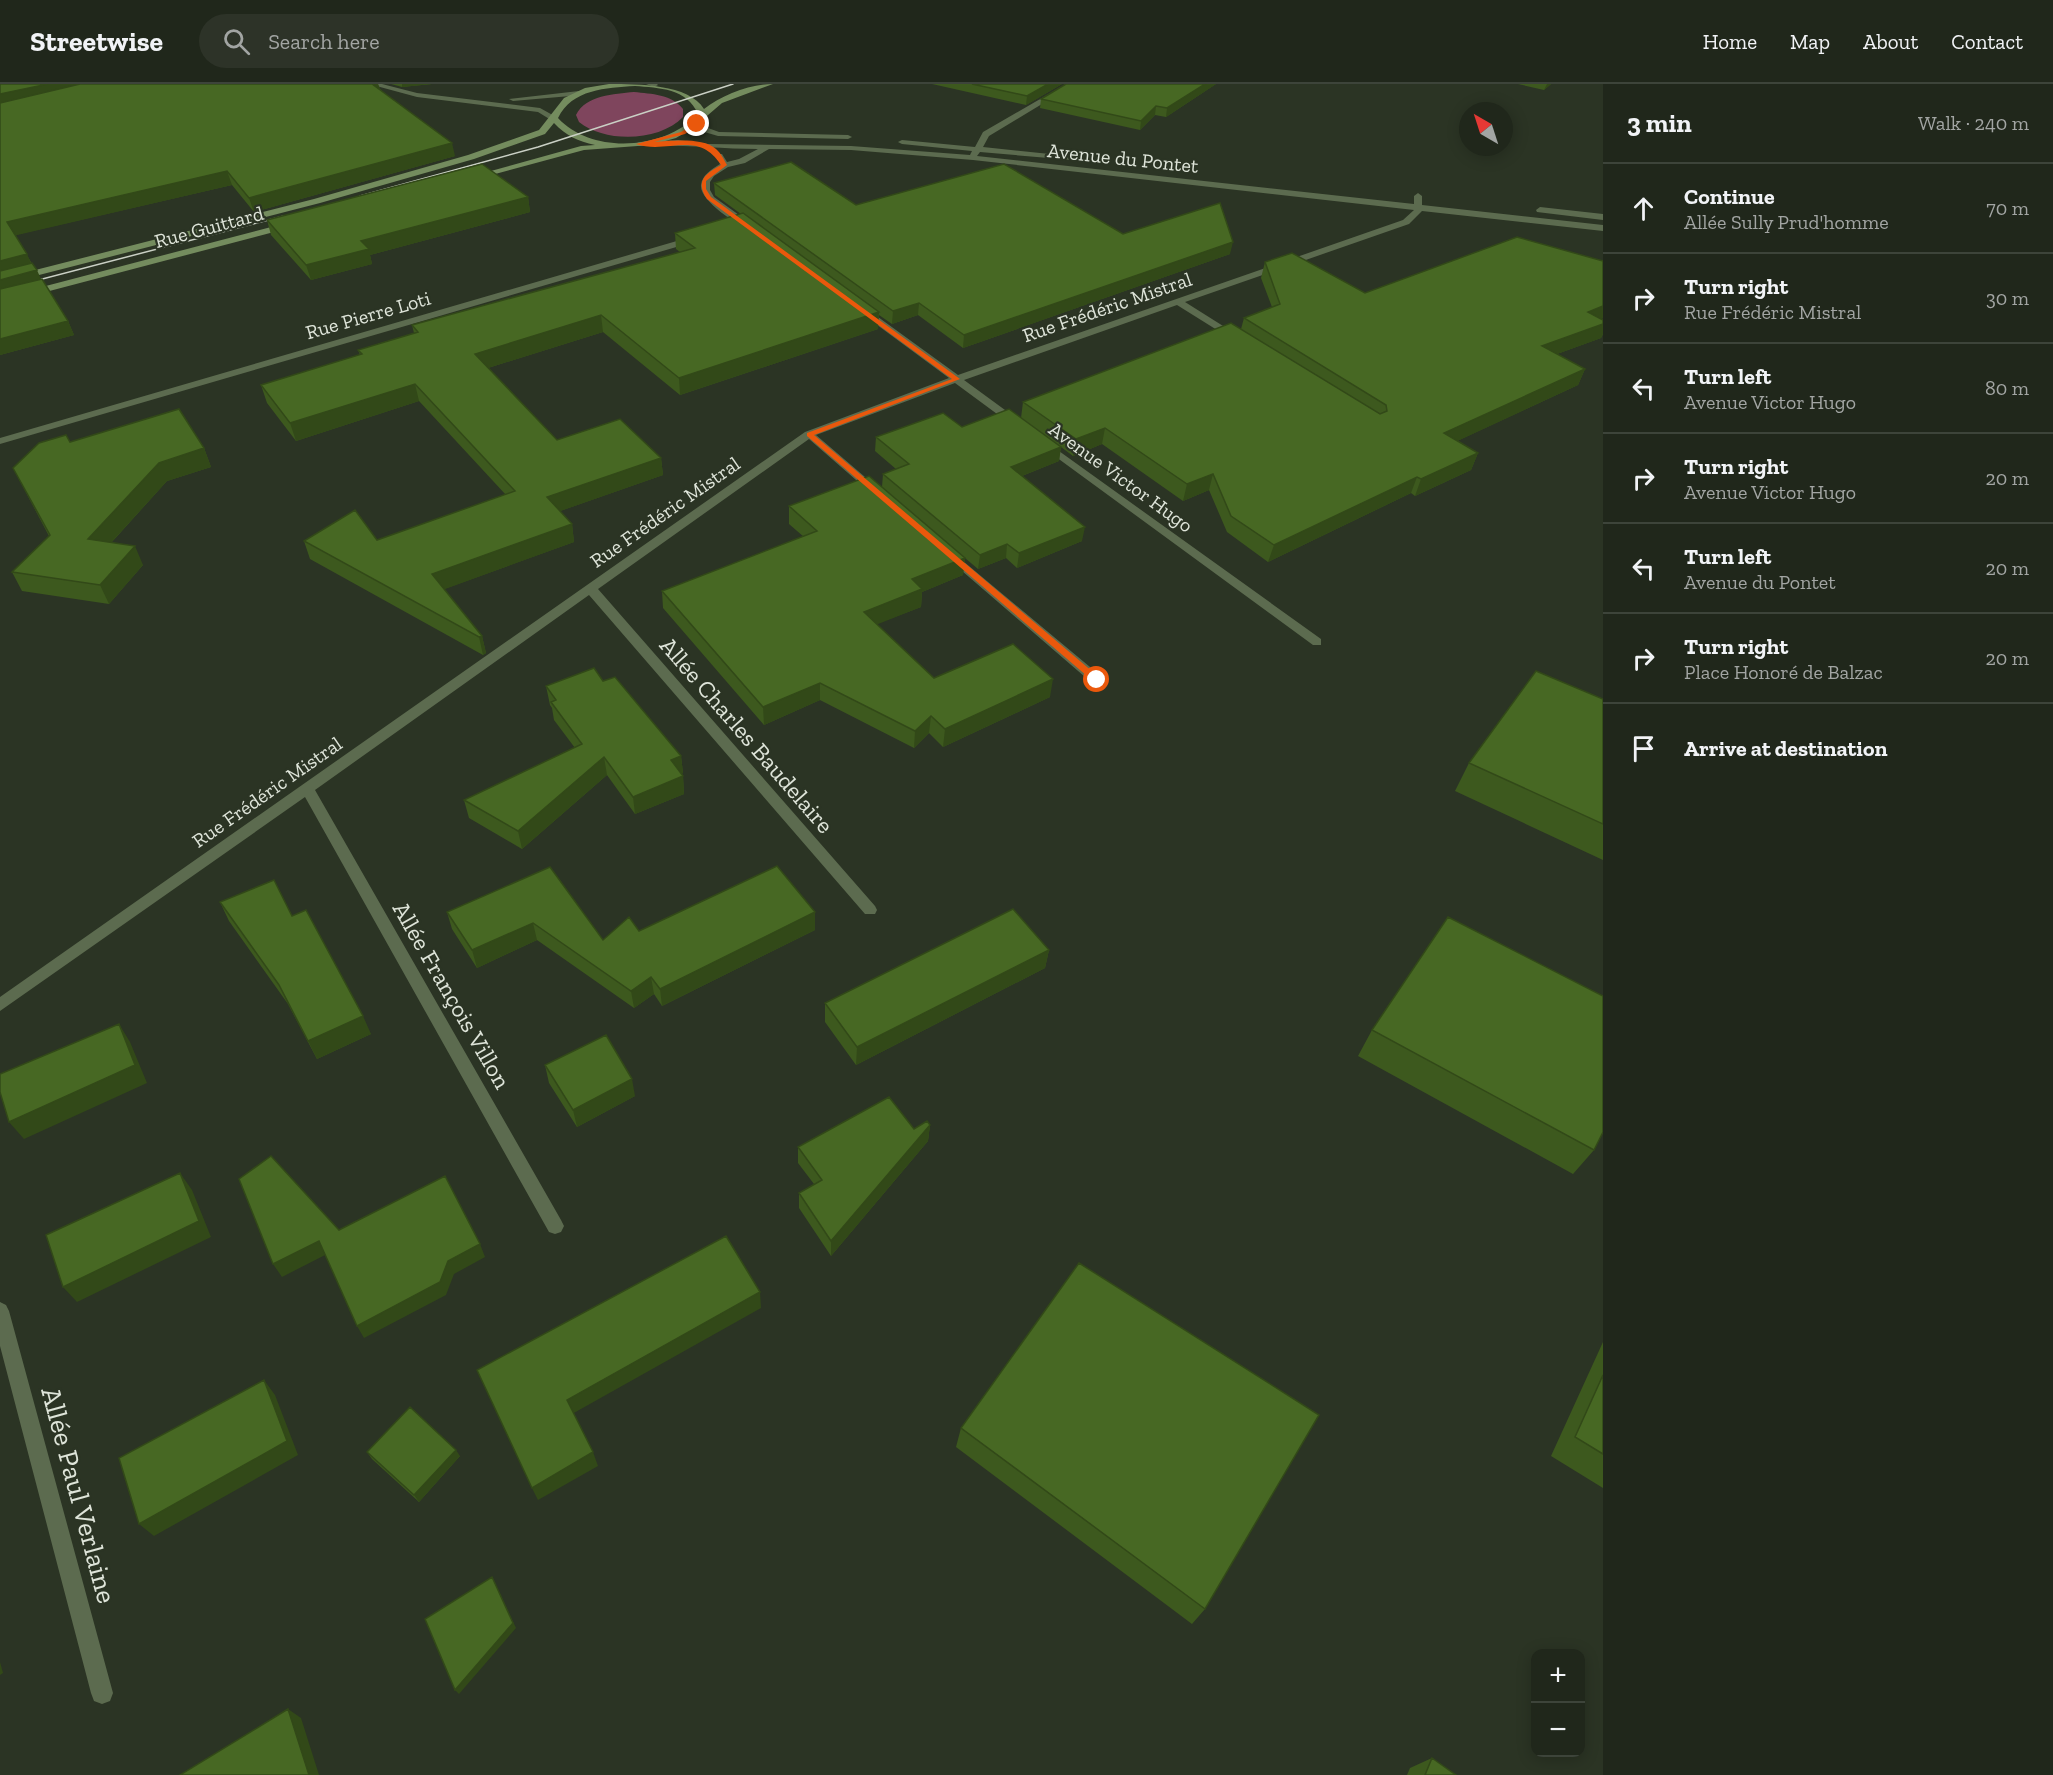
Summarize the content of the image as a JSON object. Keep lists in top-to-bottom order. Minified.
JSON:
{"streets":{"main road":["Rue Guittard"],"street":["Avenue du Pontet","Rue Frédéric Mistral","Rue Pierre Loti","Avenue Victor Hugo","Allée Charles Baudelaire","Allée François Villon","Allée Paul Verlaine"]},"crossings":[["Avenue du Pontet","Rue Frédéric Mistral"],["Rue Frédéric Mistral","Avenue Victor Hugo"],["Rue Frédéric Mistral","Allée Charles Baudelaire"],["Rue Frédéric Mistral","Allée François Villon"]],"north":"top left","page":{"header":"Streetwise","search":"Search here","nav":["Home","Map","About","Contact"],"heading":["3 min","Walk · 240 m"],"list":[["Continue","Allée Sully Prud'homme","70 m"],["Turn right","Rue Frédéric Mistral","30 m"],["Turn left","Avenue Victor Hugo","80 m"],["Turn right","Avenue Victor Hugo","20 m"],["Turn left","Avenue du Pontet","20 m"],["Turn right","Place Honoré de Balzac","20 m"],"Arrive at destination"],"map_buttons":["+","−"]}}
